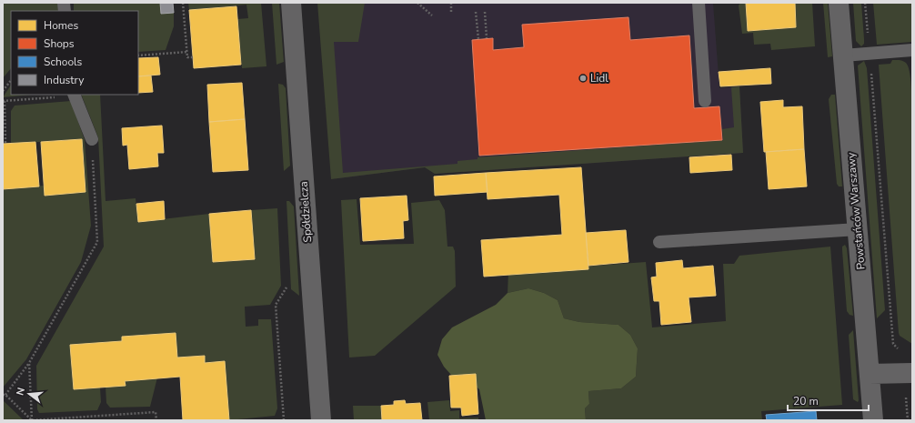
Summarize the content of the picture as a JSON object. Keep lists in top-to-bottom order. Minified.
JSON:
{"streets":{"street":["Powstańców Warszawy","Spółdzielcza"]},"places":["Lidl"],"legend":["Homes","Shops","Schools","Industry"],"scale_bar":"20 m","north":"left"}
